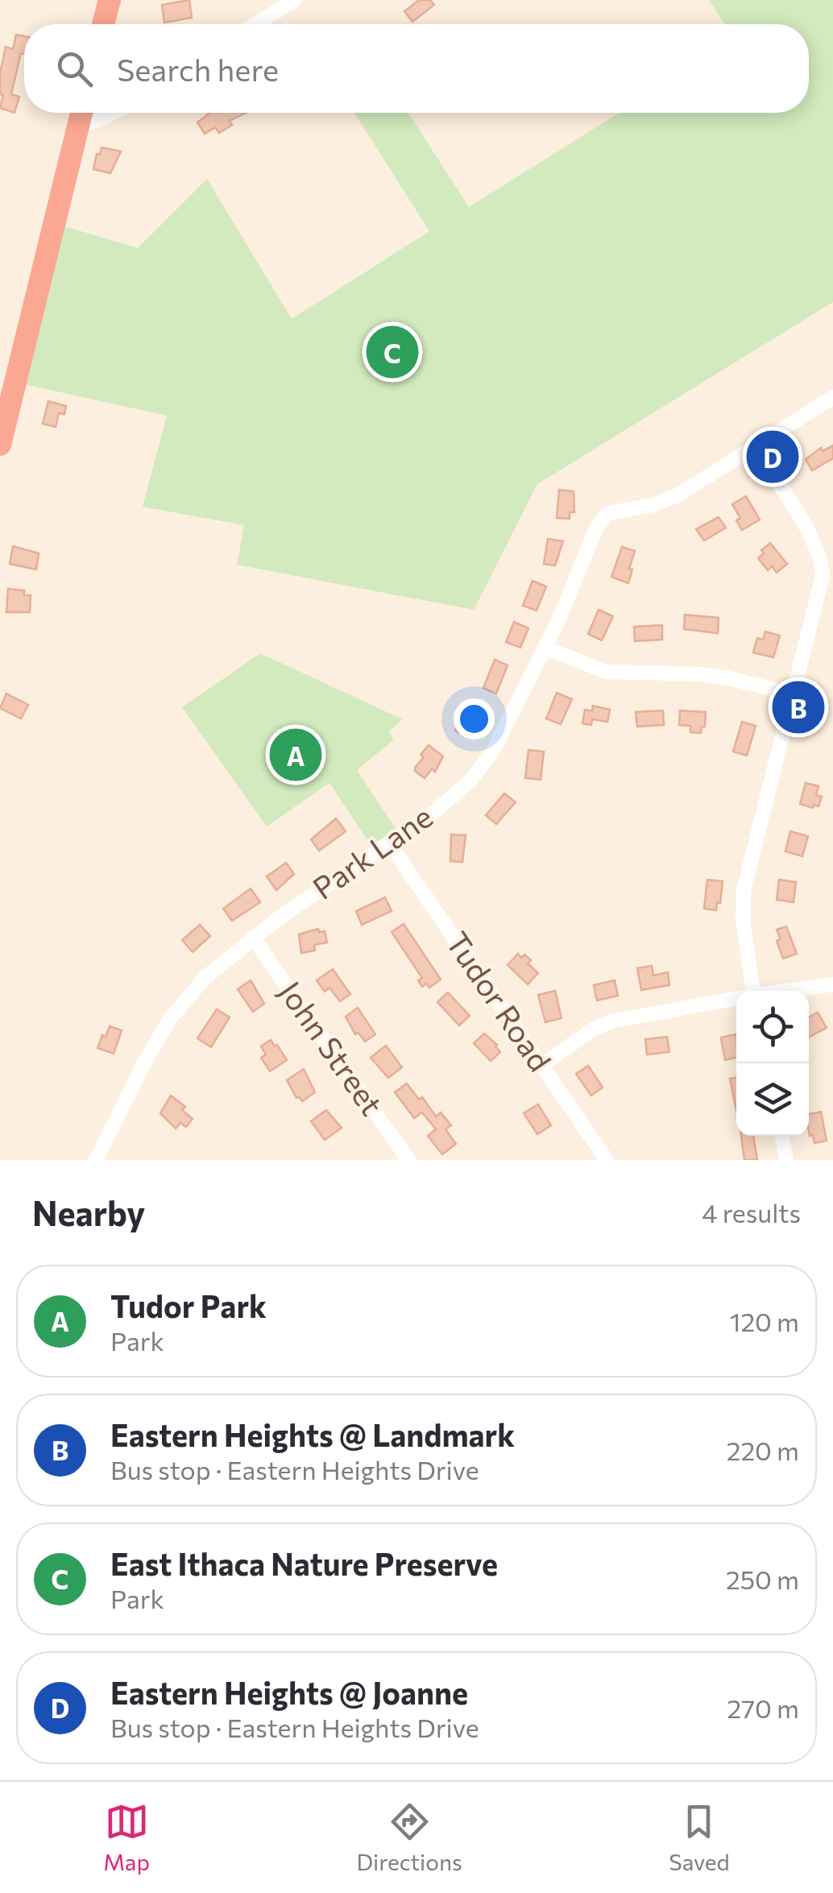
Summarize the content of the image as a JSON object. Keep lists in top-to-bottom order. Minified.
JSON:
{"streets":{"street":["Park Lane","Tudor Road","John Street"]},"crossings":[["Park Lane","Tudor Road"],["Park Lane","John Street"]],"page":{"search":"Search here","pins":["C","D","B","A"],"heading":["Nearby","4 results"],"list":[{"mark":"A","name":"Tudor Park","note":"Park","value":"120 m"},{"mark":"B","name":"Eastern Heights @ Landmark","note":"Bus stop · Eastern Heights Drive","value":"220 m"},{"mark":"C","name":"East Ithaca Nature Preserve","note":"Park","value":"250 m"},{"mark":"D","name":"Eastern Heights @ Joanne","note":"Bus stop · Eastern Heights Drive","value":"270 m"}],"nav":["Map","Directions","Saved"]}}
